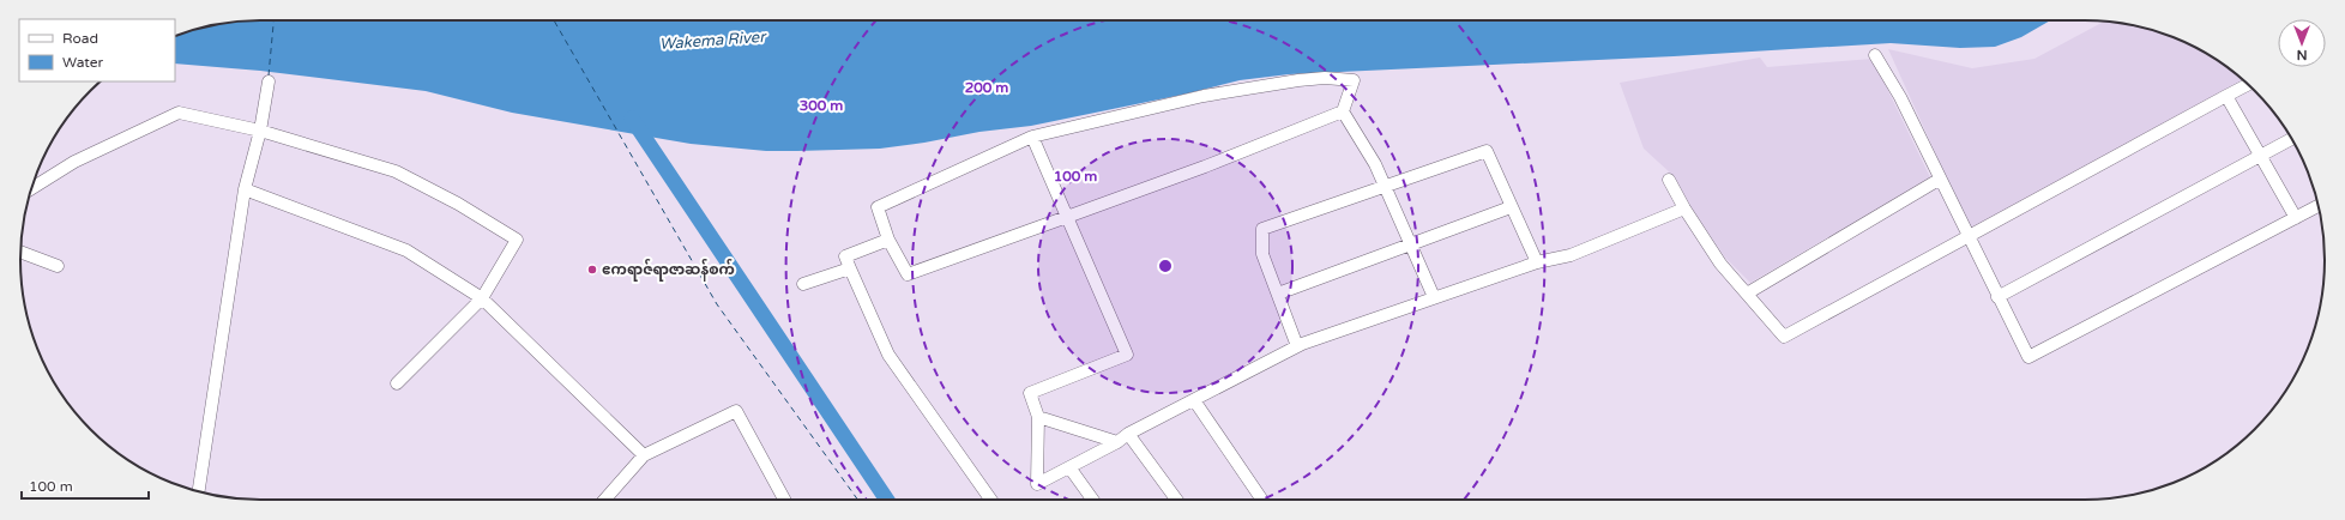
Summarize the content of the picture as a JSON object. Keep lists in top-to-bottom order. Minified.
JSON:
{"water":["Wakema River"],"places":["ဧကရာဇ်ရာဇာဆန်စက်"],"legend":["Road","Water"],"scale_bar":"100 m","north":"bottom","rings":["200 m","300 m","100 m"]}
